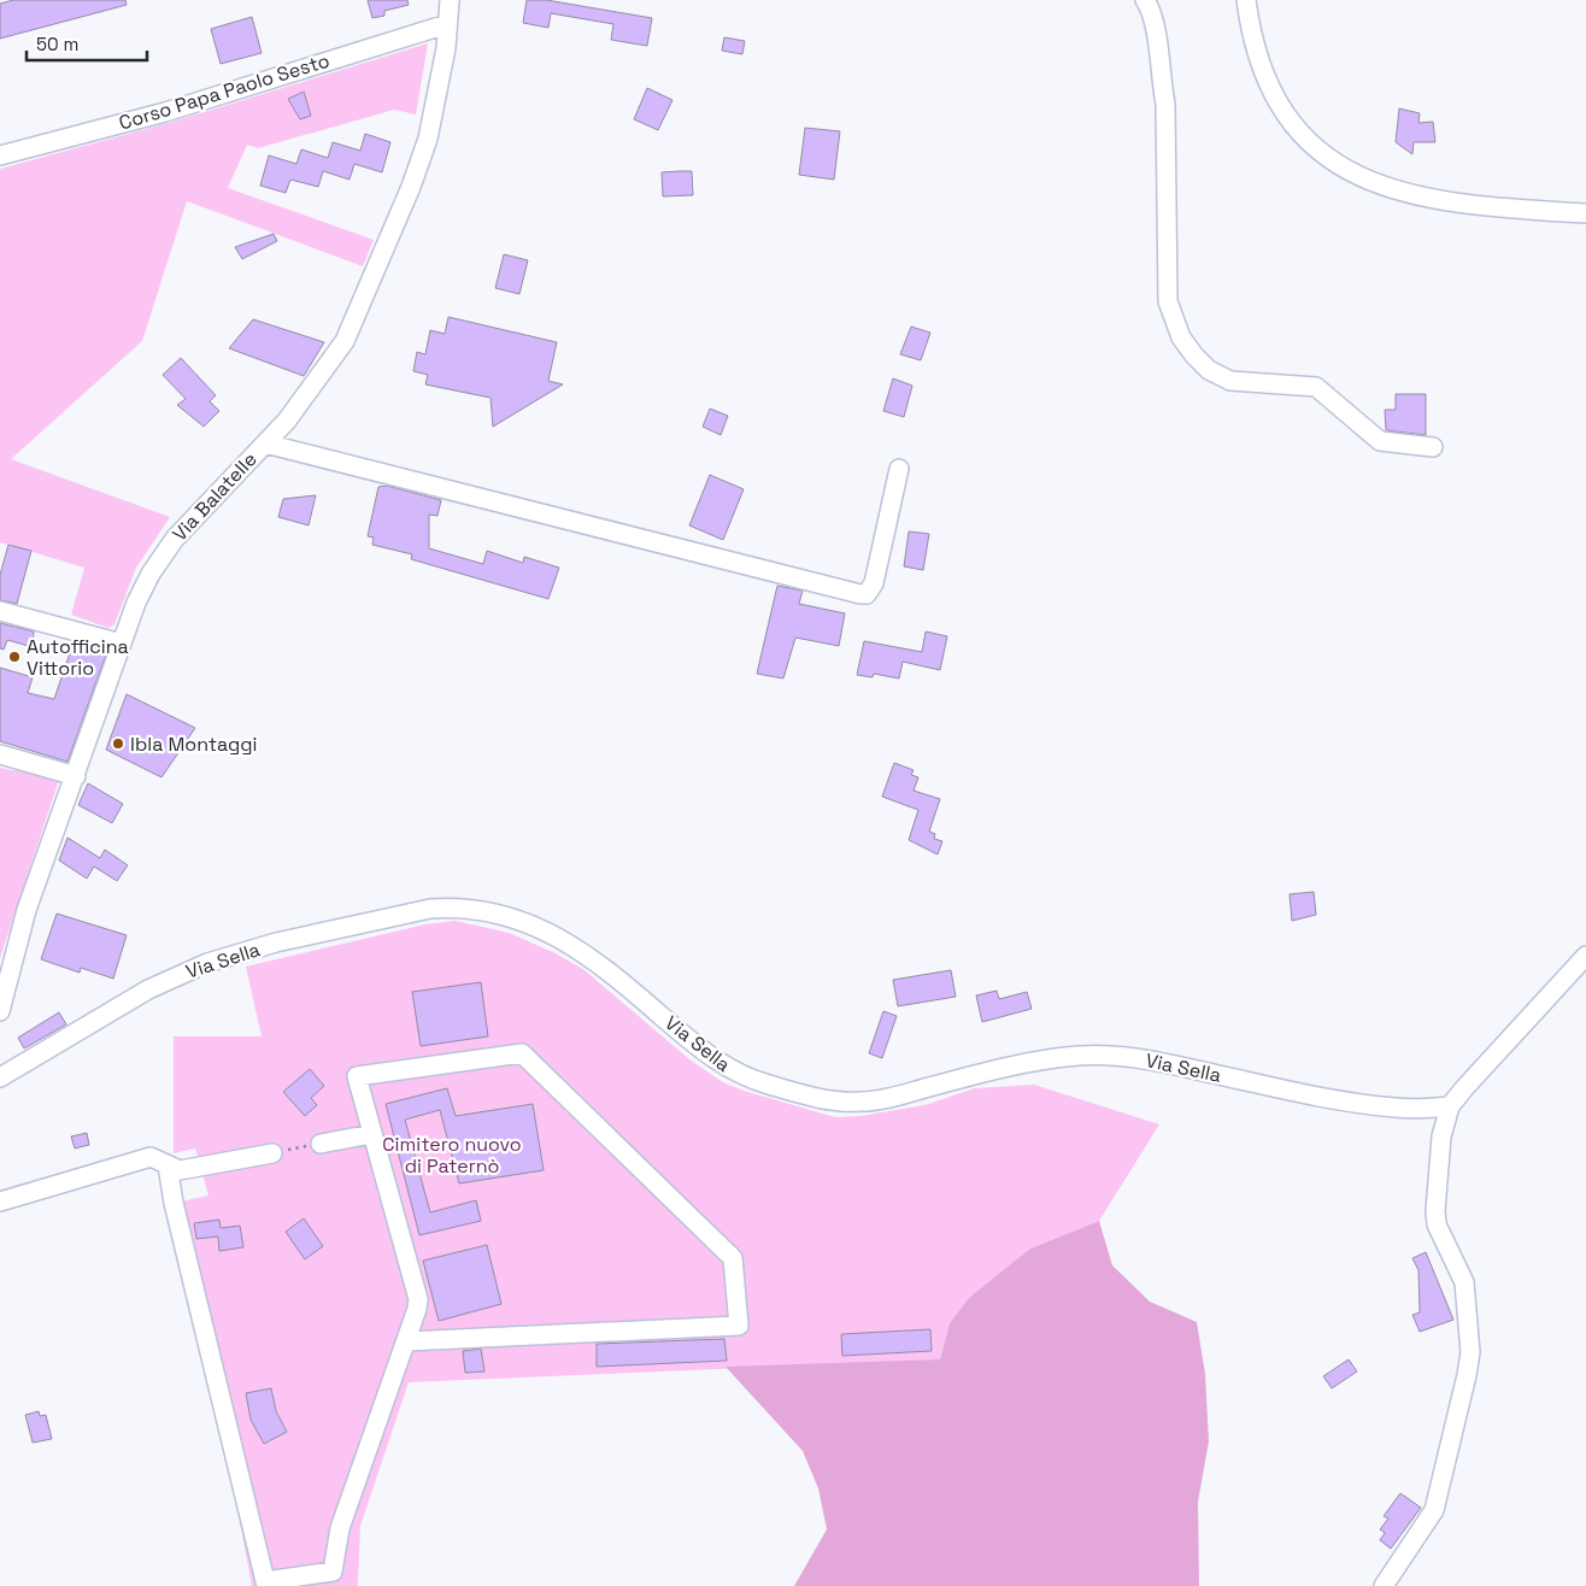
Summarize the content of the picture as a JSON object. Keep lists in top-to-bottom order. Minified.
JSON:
{"streets":{"street":["Corso Papa Paolo Sesto","Via Balatelle","Via Sella"]},"crossings":[["Corso Papa Paolo Sesto","Via Balatelle"]],"parks":["Cimitero nuovo di Paternò"],"places":["Autofficina Vittorio","Ibla Montaggi"],"scale_bar":"50 m"}
